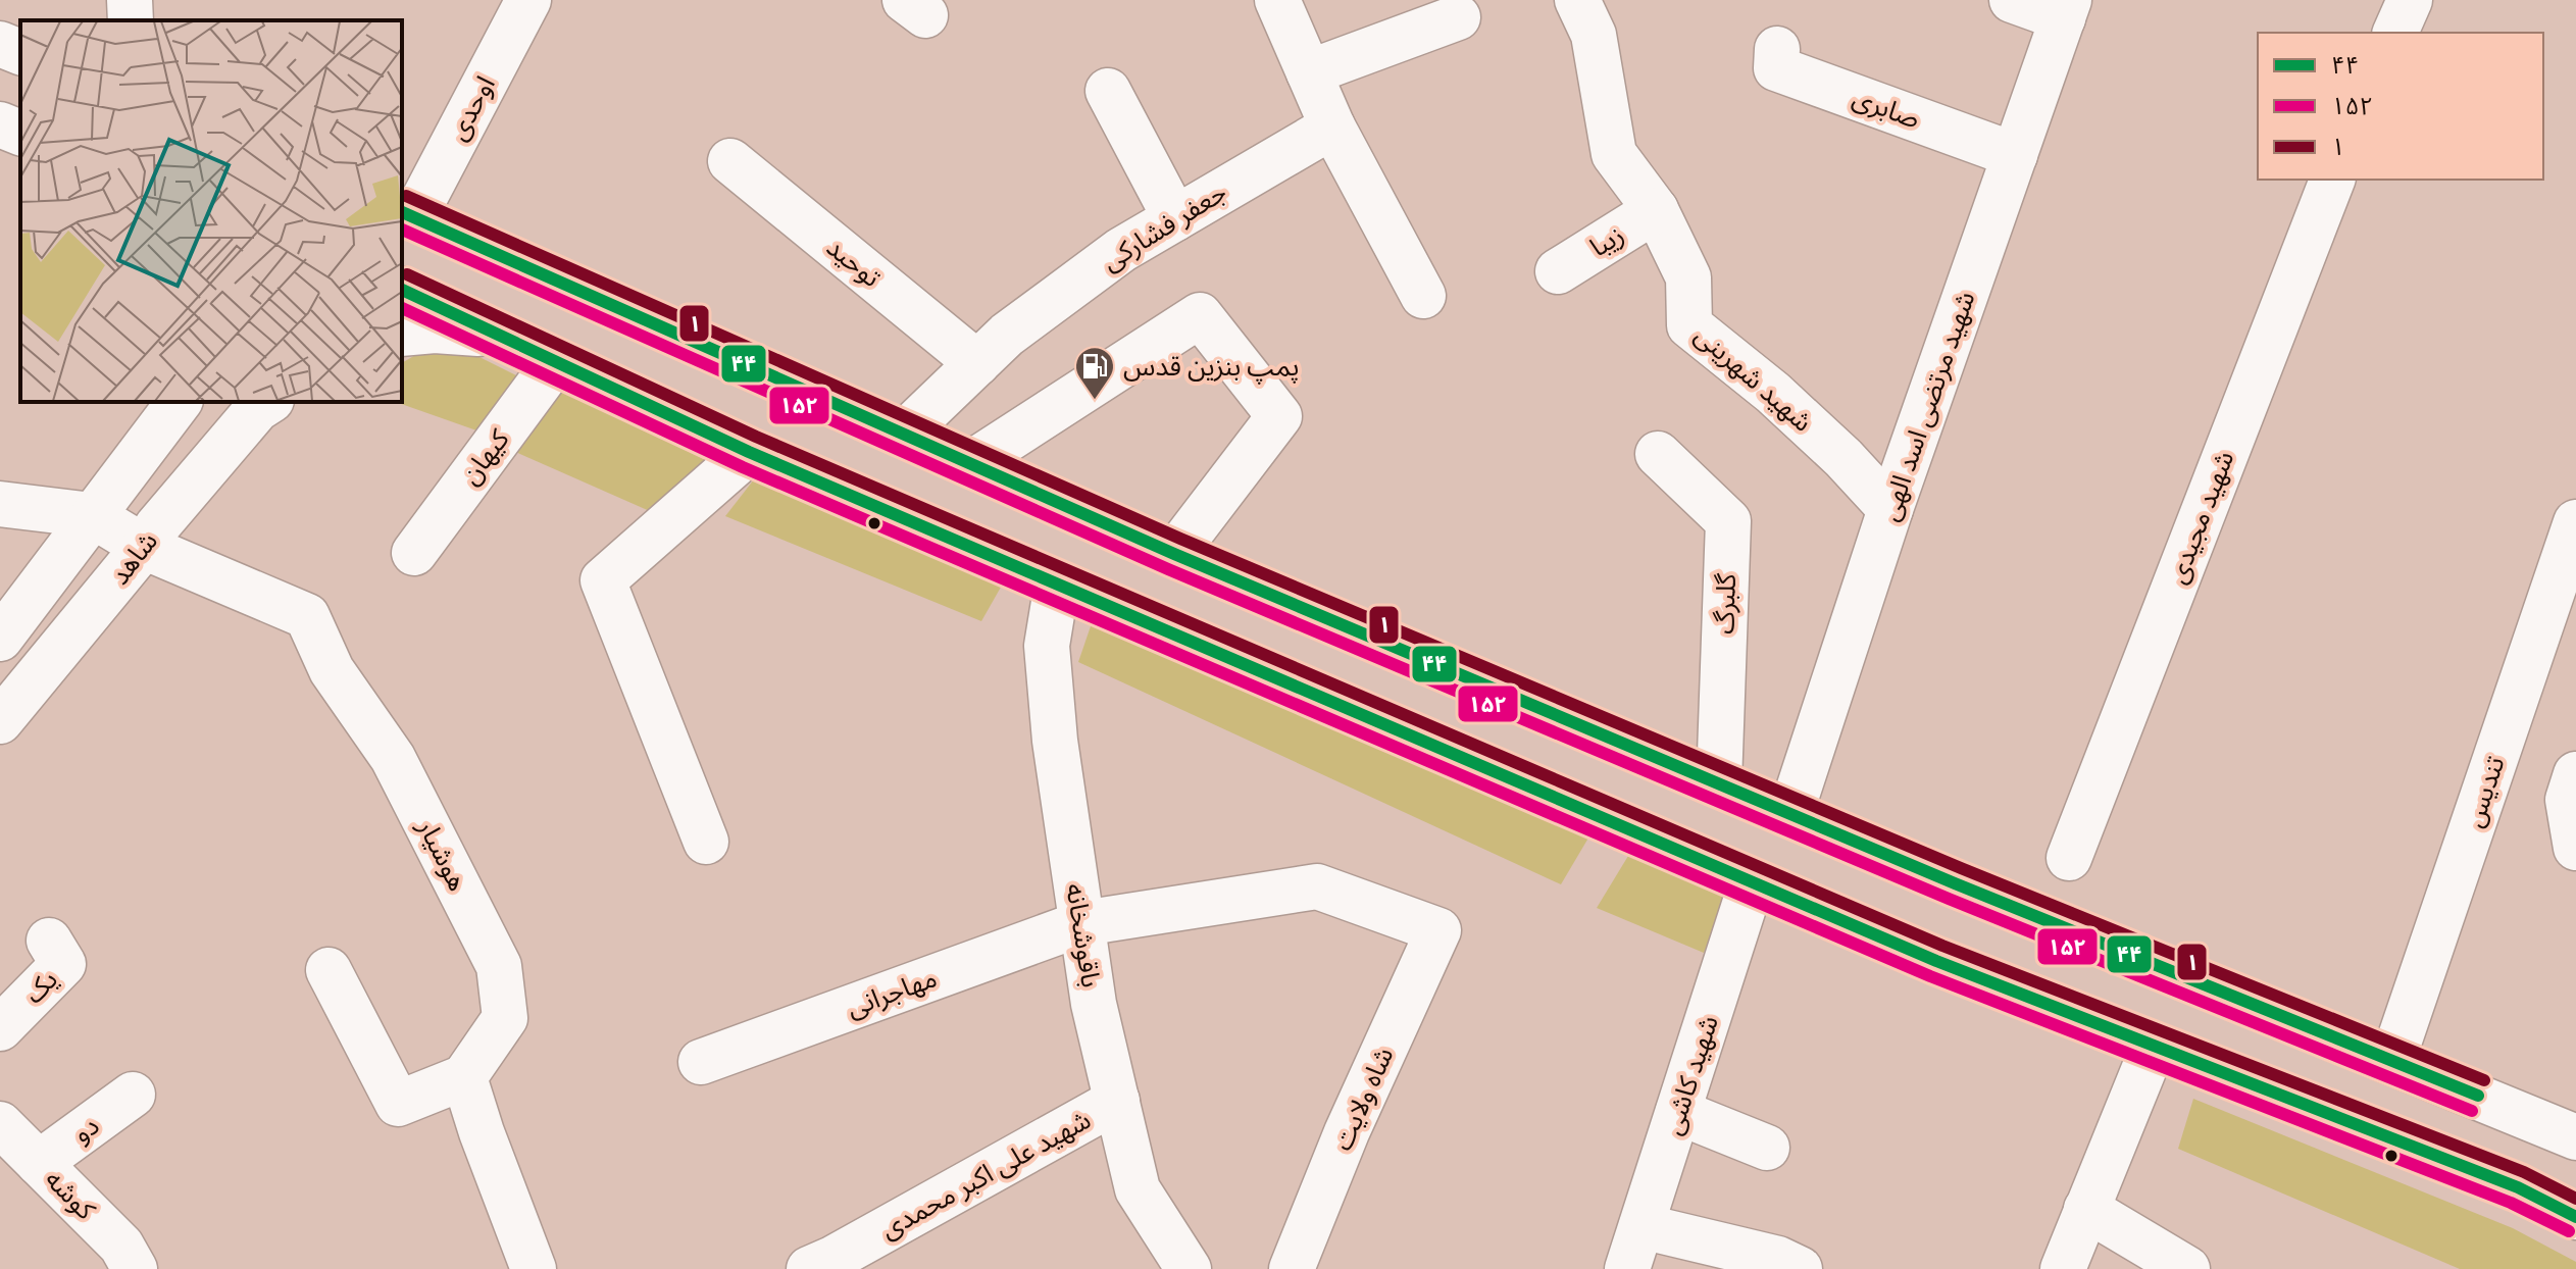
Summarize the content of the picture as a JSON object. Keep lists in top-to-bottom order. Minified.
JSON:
{"streets":{"street":["اوحدی","صابری","جعفر فشارکی","زیبا","توحید","شهید شهرینی","شهید مرتضی اسد الهی","کیهان","شهید مجیدی","شاهد","گلبرگ","تندیس","هوشیار","باقوشخانه","یک","مهاجرانی","شهید کاشی","شاه ولایت","دو","شهید علی اکبر محمدی","کوشه"]},"crossings":[["صابری","شهید مرتضی اسد الهی"],["جعفر فشارکی","توحید"],["زیبا","شهید شهرینی"],["شهید شهرینی","شهید مرتضی اسد الهی"],["شاهد","هوشیار"],["باقوشخانه","مهاجرانی"],["باقوشخانه","شهید علی اکبر محمدی"],["مهاجرانی","شاه ولایت"],["دو","کوشه"]],"places":{"fuel station":["پمپ بنزین قدس"]},"lines":["transit line ۱","transit line ۴۴","transit line ۱۵۲"],"legend":["۴۴","۱۵۲","۱"]}
